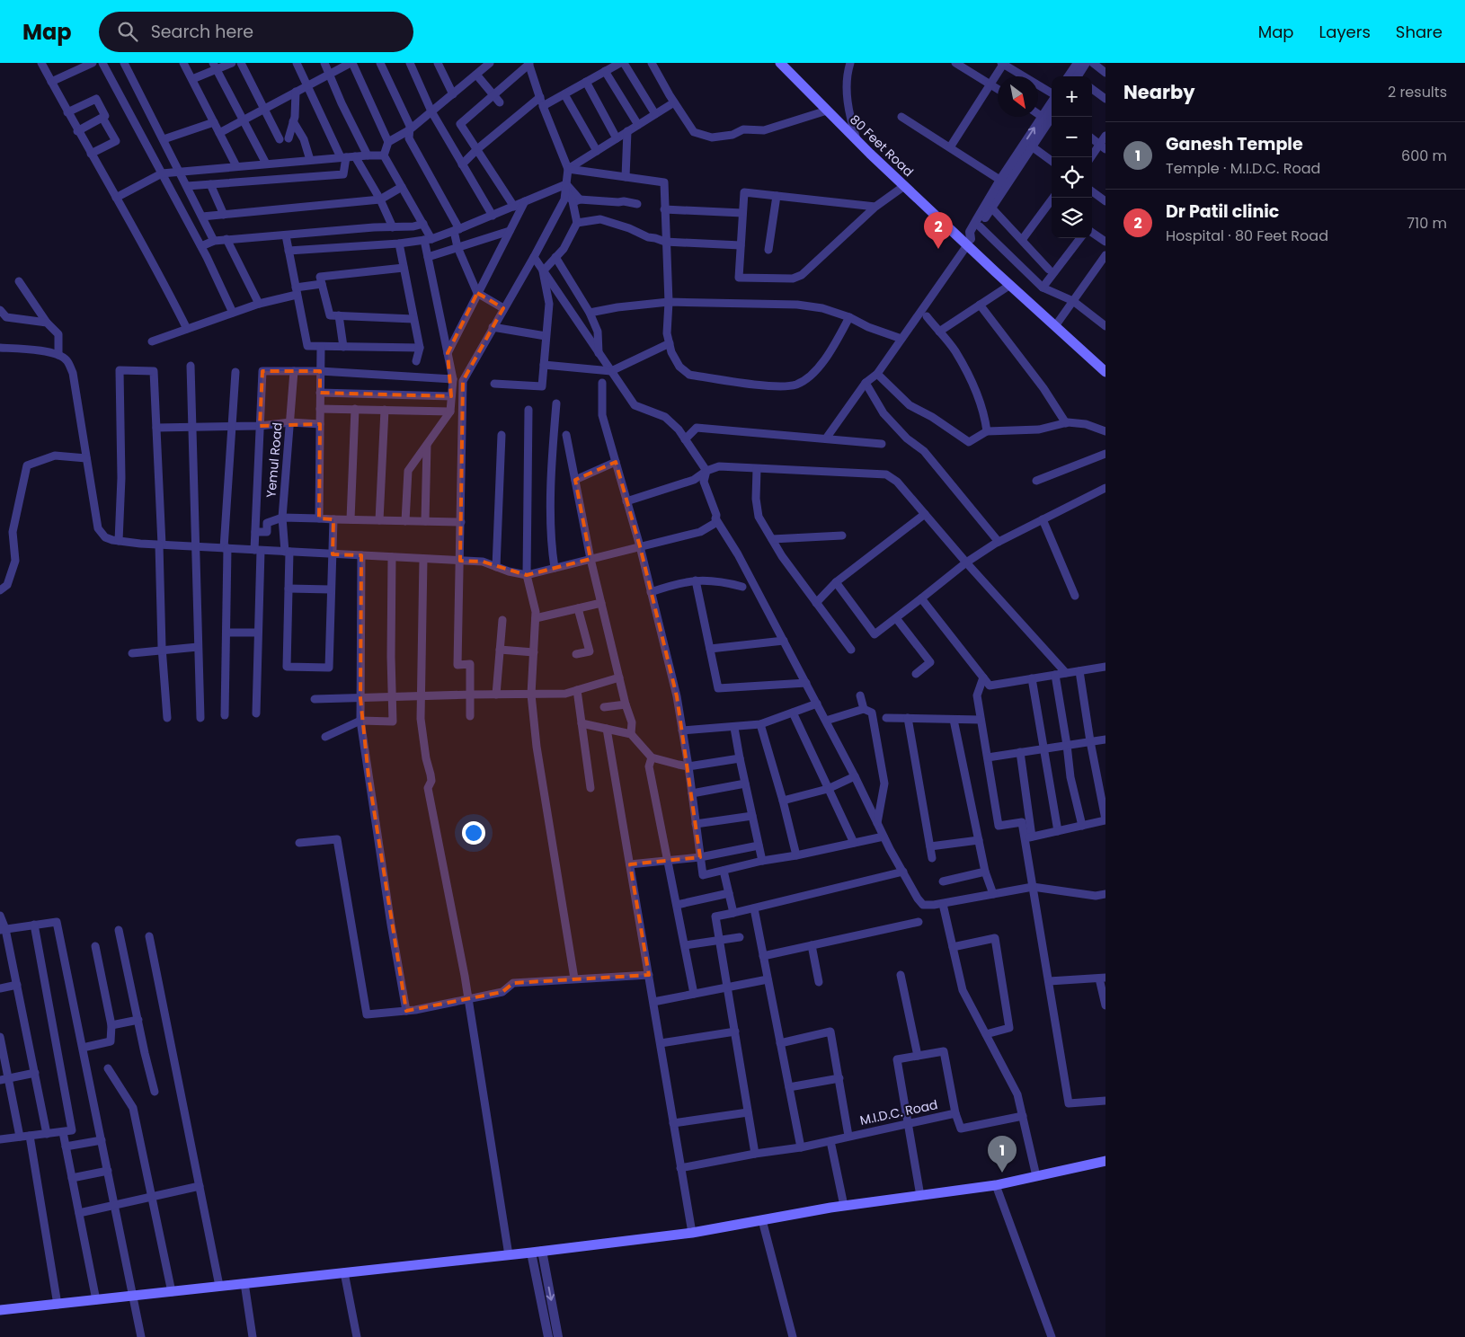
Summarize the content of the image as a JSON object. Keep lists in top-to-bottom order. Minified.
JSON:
{"streets":{"main road":["80 Feet Road"],"street":["Yemul Road","M.I.D.C. Road"]},"north":"bottom right","page":{"header":"Map","search":"Search here","nav":["Map","Layers","Share"],"heading":["Nearby","2 results"],"map_buttons":["+","−"],"list":[{"mark":"1","name":"Ganesh Temple","note":"Temple · M.I.D.C. Road","value":"600 m"},{"mark":"2","name":"Dr Patil clinic","note":"Hospital · 80 Feet Road","value":"710 m"}],"pins":["2","1"]}}
